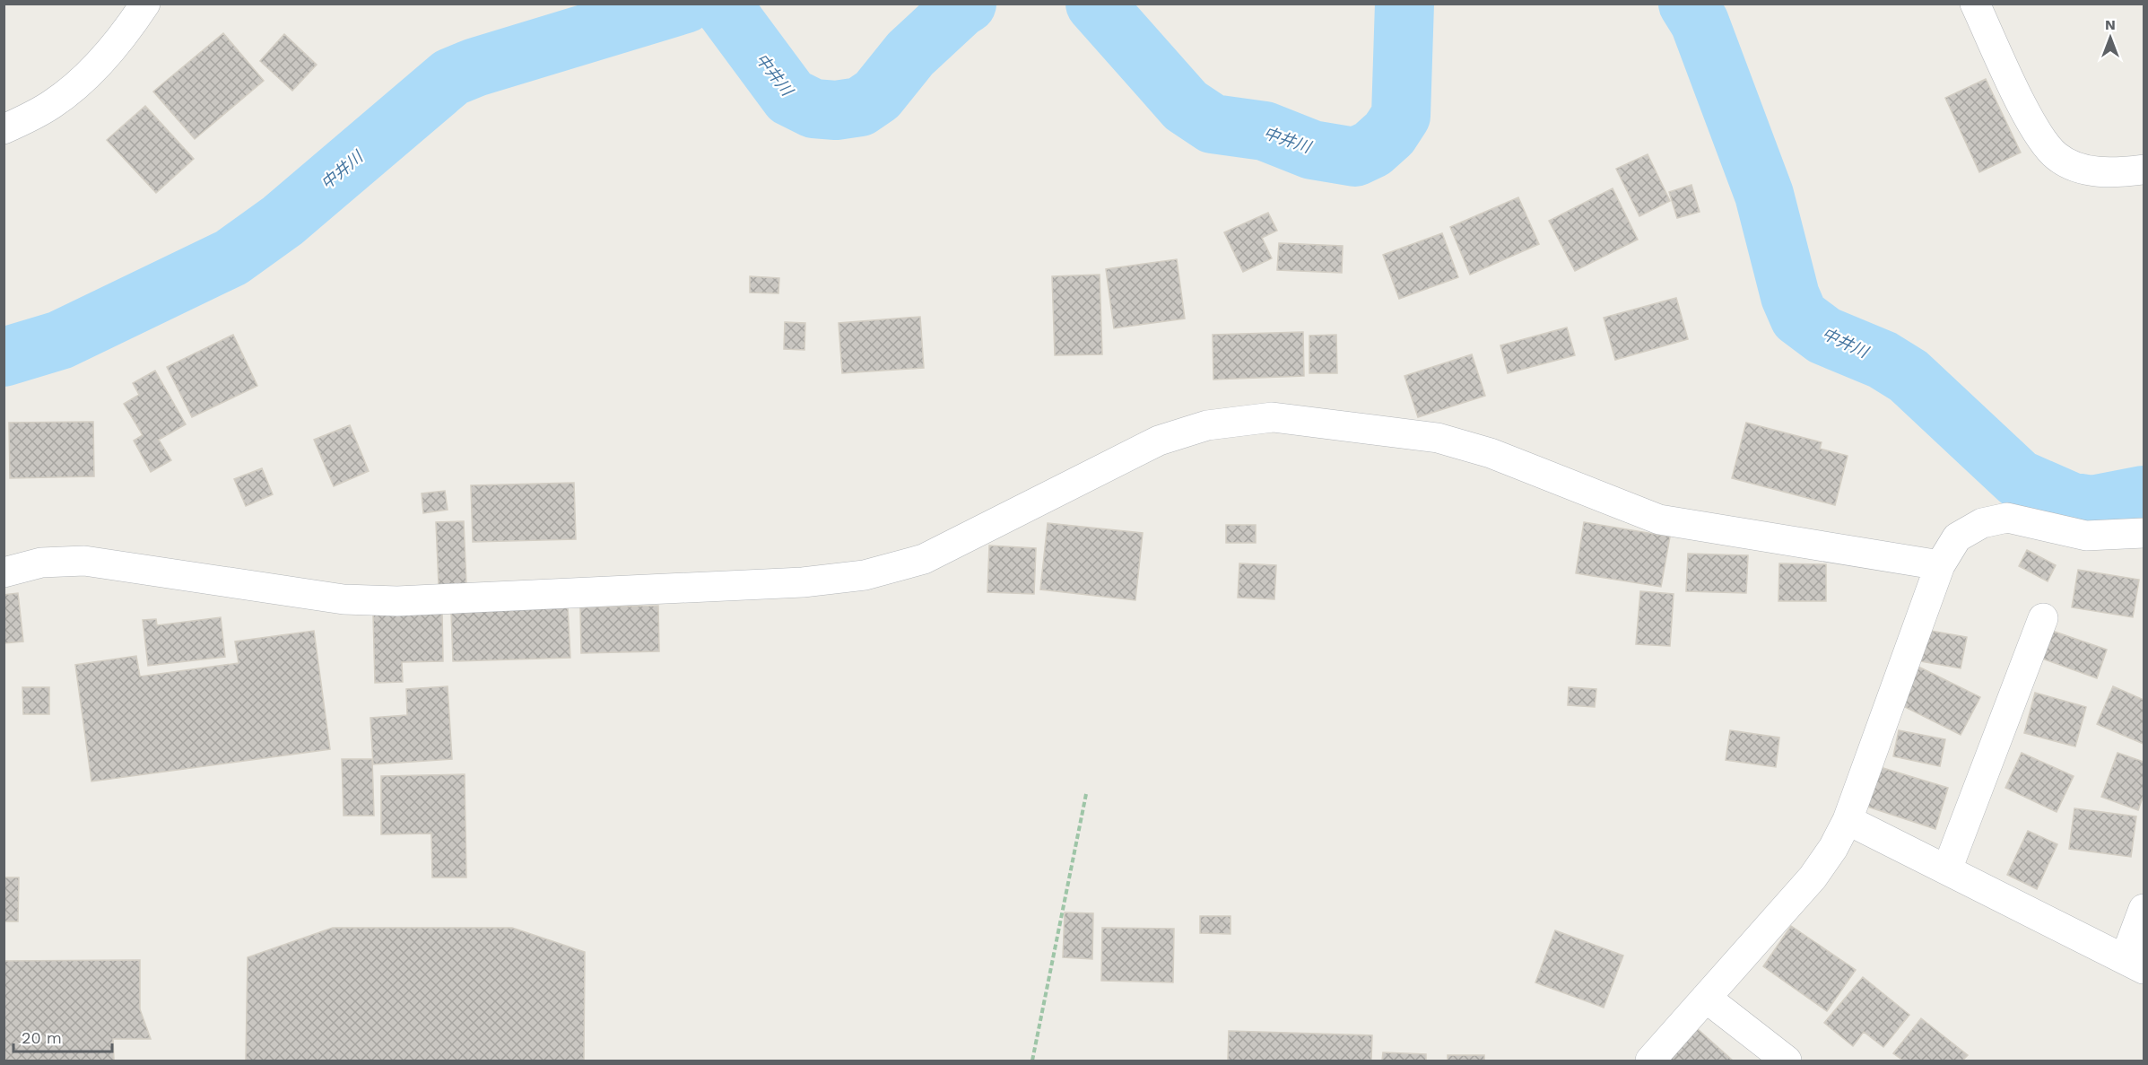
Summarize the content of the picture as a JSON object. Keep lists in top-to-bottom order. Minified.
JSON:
{"water":["中井川"],"scale_bar":"20 m","north":"top"}
